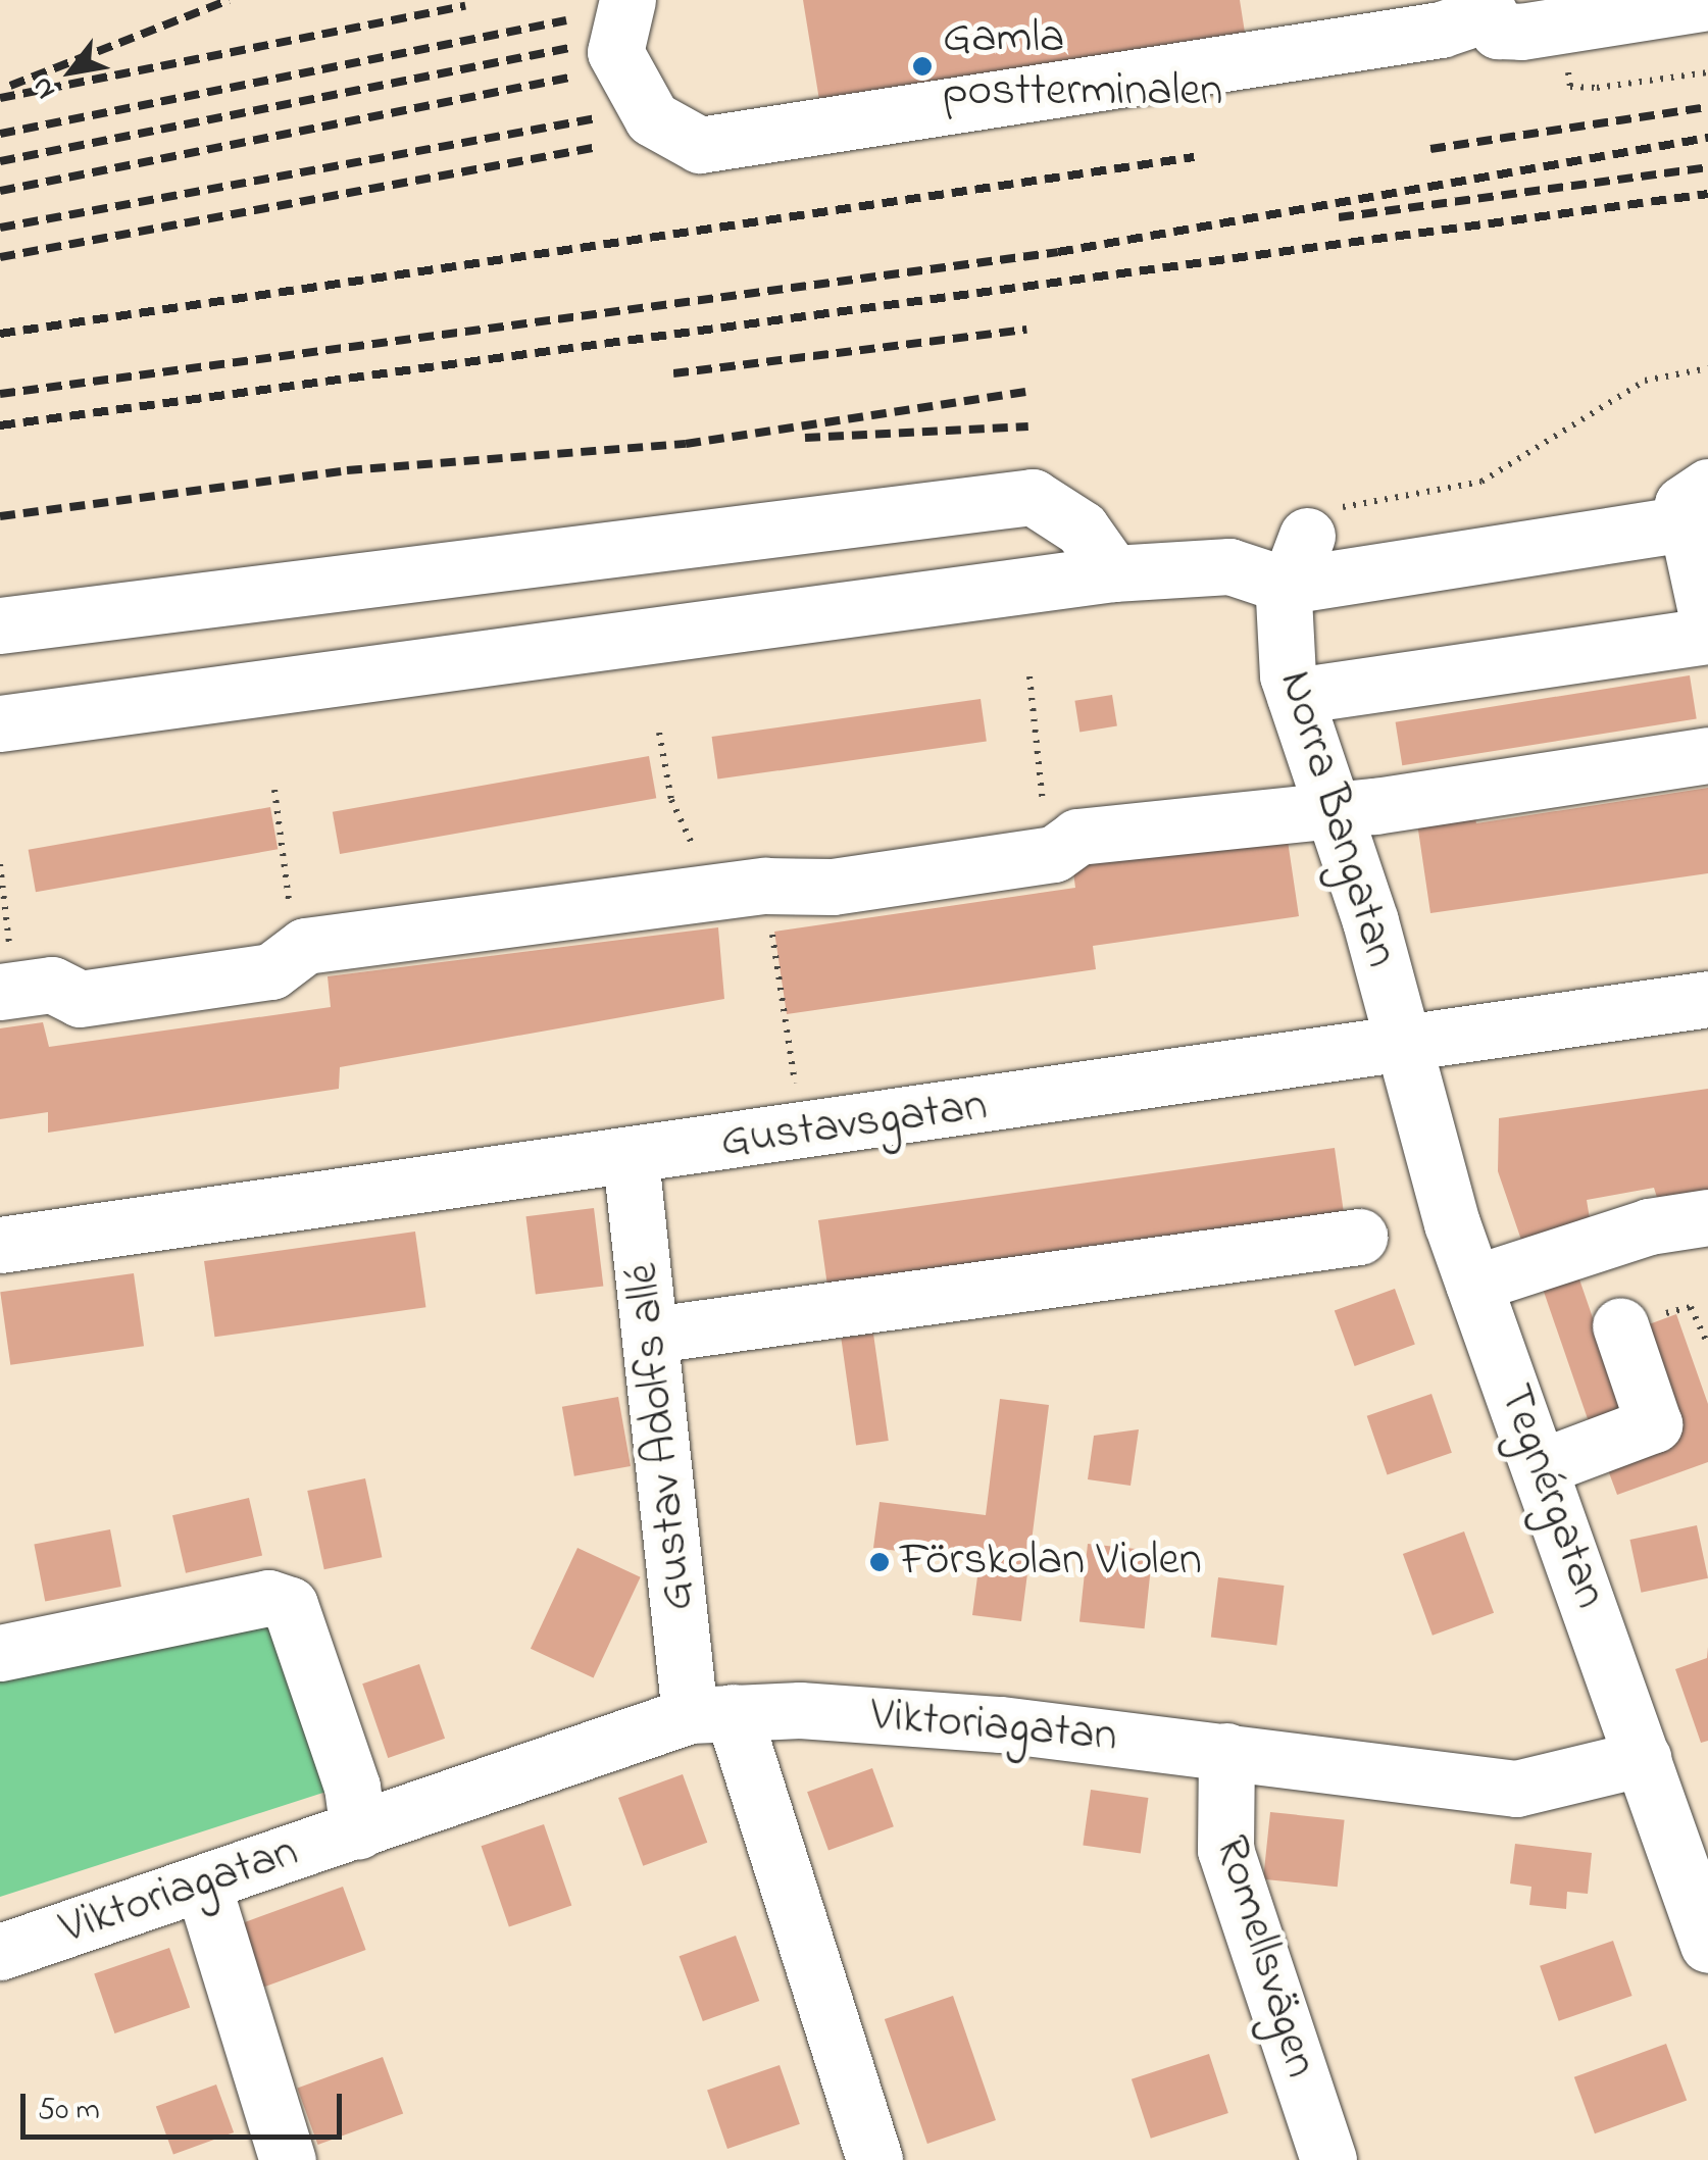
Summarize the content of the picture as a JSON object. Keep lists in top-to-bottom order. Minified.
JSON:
{"streets":{"street":["Norra Bangatan","Gustavsgatan","Gustav Adolfs allé","Tegnérgatan","Viktoriagatan","Romellsvägen"]},"crossings":[["Norra Bangatan","Gustavsgatan"],["Norra Bangatan","Tegnérgatan"],["Gustavsgatan","Gustav Adolfs allé"],["Gustavsgatan","Tegnérgatan"],["Gustav Adolfs allé","Viktoriagatan"],["Tegnérgatan","Viktoriagatan"],["Viktoriagatan","Romellsvägen"]],"places":["Gamla postterminalen","Förskolan Violen"],"scale_bar":"50 m","north":"bottom left"}
